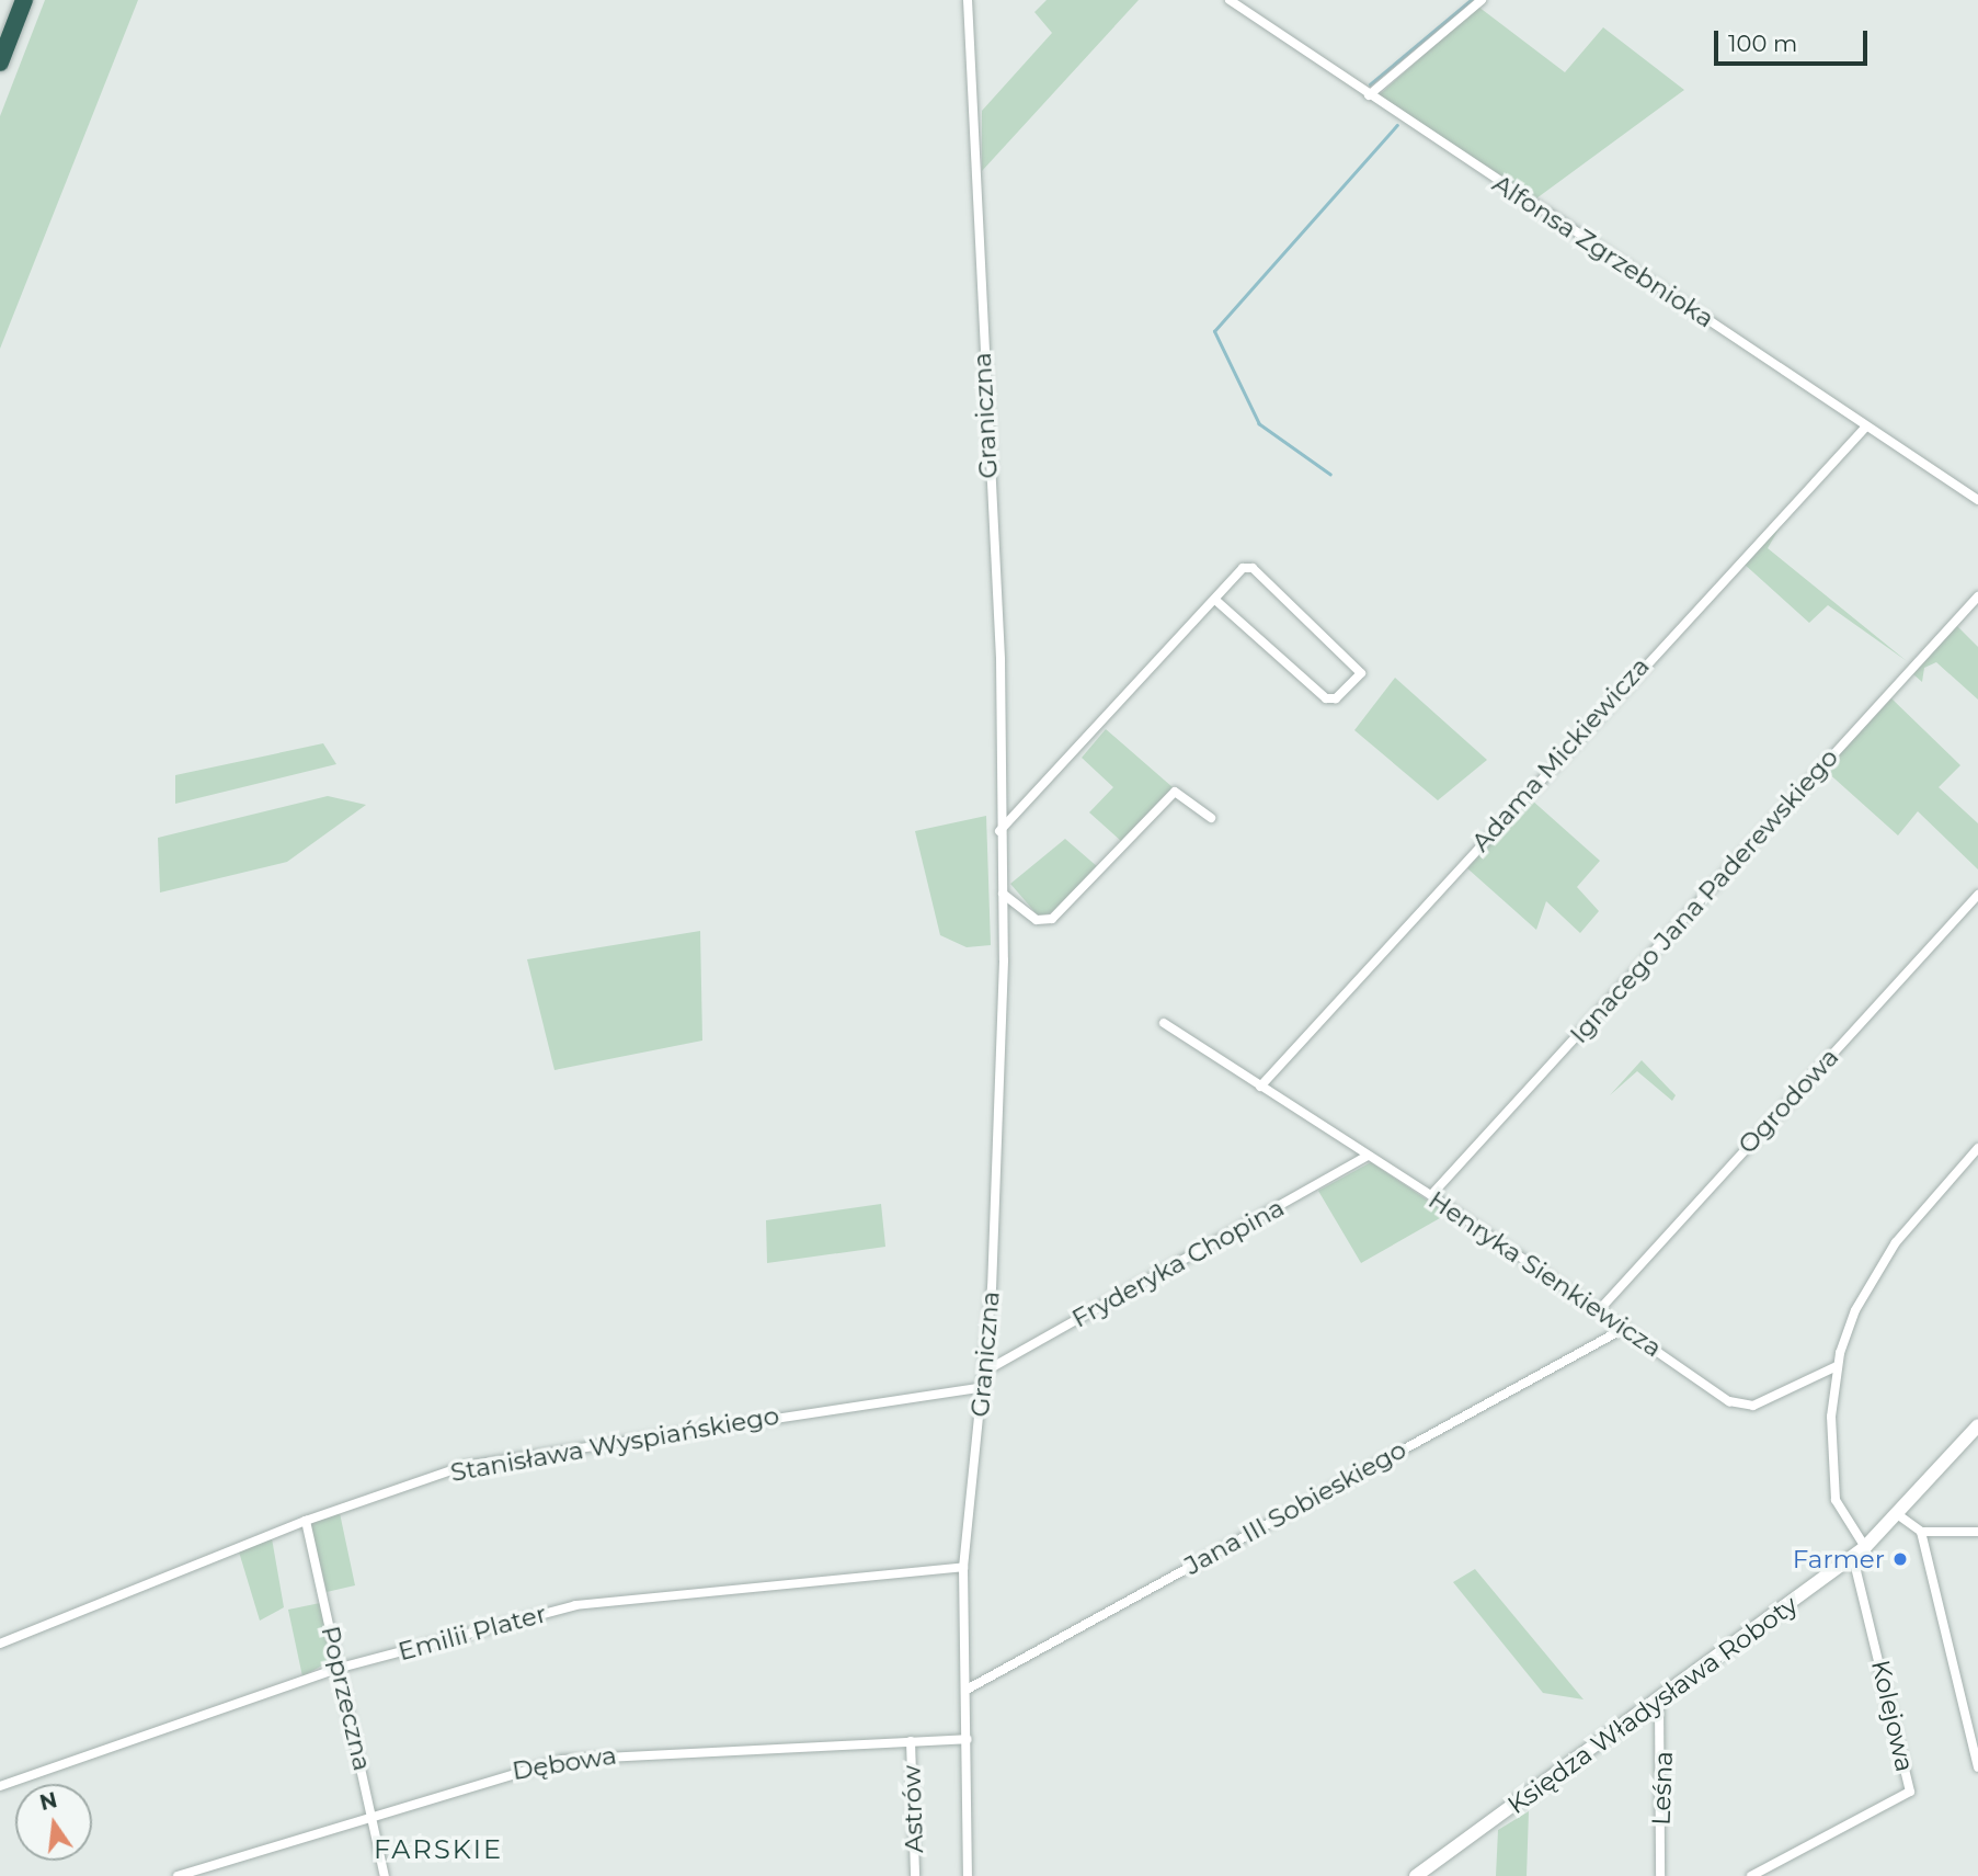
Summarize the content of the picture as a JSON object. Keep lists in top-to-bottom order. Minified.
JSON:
{"streets":{"main road":["Księdza Władysława Roboty"],"street":["Alfonsa Zgrzebnioka","Graniczna","Adama Mickiewicza","Ignacego Jana Paderewskiego","Ogrodowa","Fryderyka Chopina","Henryka Sienkiewicza","Stanisława Wyspiańskiego","Jana III Sobieskiego","Emilii Plater","Poprzeczna","Kolejowa","Dębowa","Leśna","Astrów"]},"crossings":[["Alfonsa Zgrzebnioka","Adama Mickiewicza"],["Graniczna","Fryderyka Chopina"],["Graniczna","Stanisława Wyspiańskiego"],["Graniczna","Jana III Sobieskiego"],["Graniczna","Emilii Plater"],["Graniczna","Dębowa"],["Adama Mickiewicza","Henryka Sienkiewicza"],["Ignacego Jana Paderewskiego","Henryka Sienkiewicza"],["Ogrodowa","Henryka Sienkiewicza"],["Fryderyka Chopina","Henryka Sienkiewicza"],["Henryka Sienkiewicza","Jana III Sobieskiego"],["Stanisława Wyspiańskiego","Poprzeczna"],["Emilii Plater","Poprzeczna"],["Poprzeczna","Dębowa"],["Księdza Władysława Roboty","Kolejowa"],["Księdza Władysława Roboty","Leśna"],["Dębowa","Astrów"]],"districts":["FARSKIE"],"places":["Farmer"],"scale_bar":"100 m","north":"top"}
